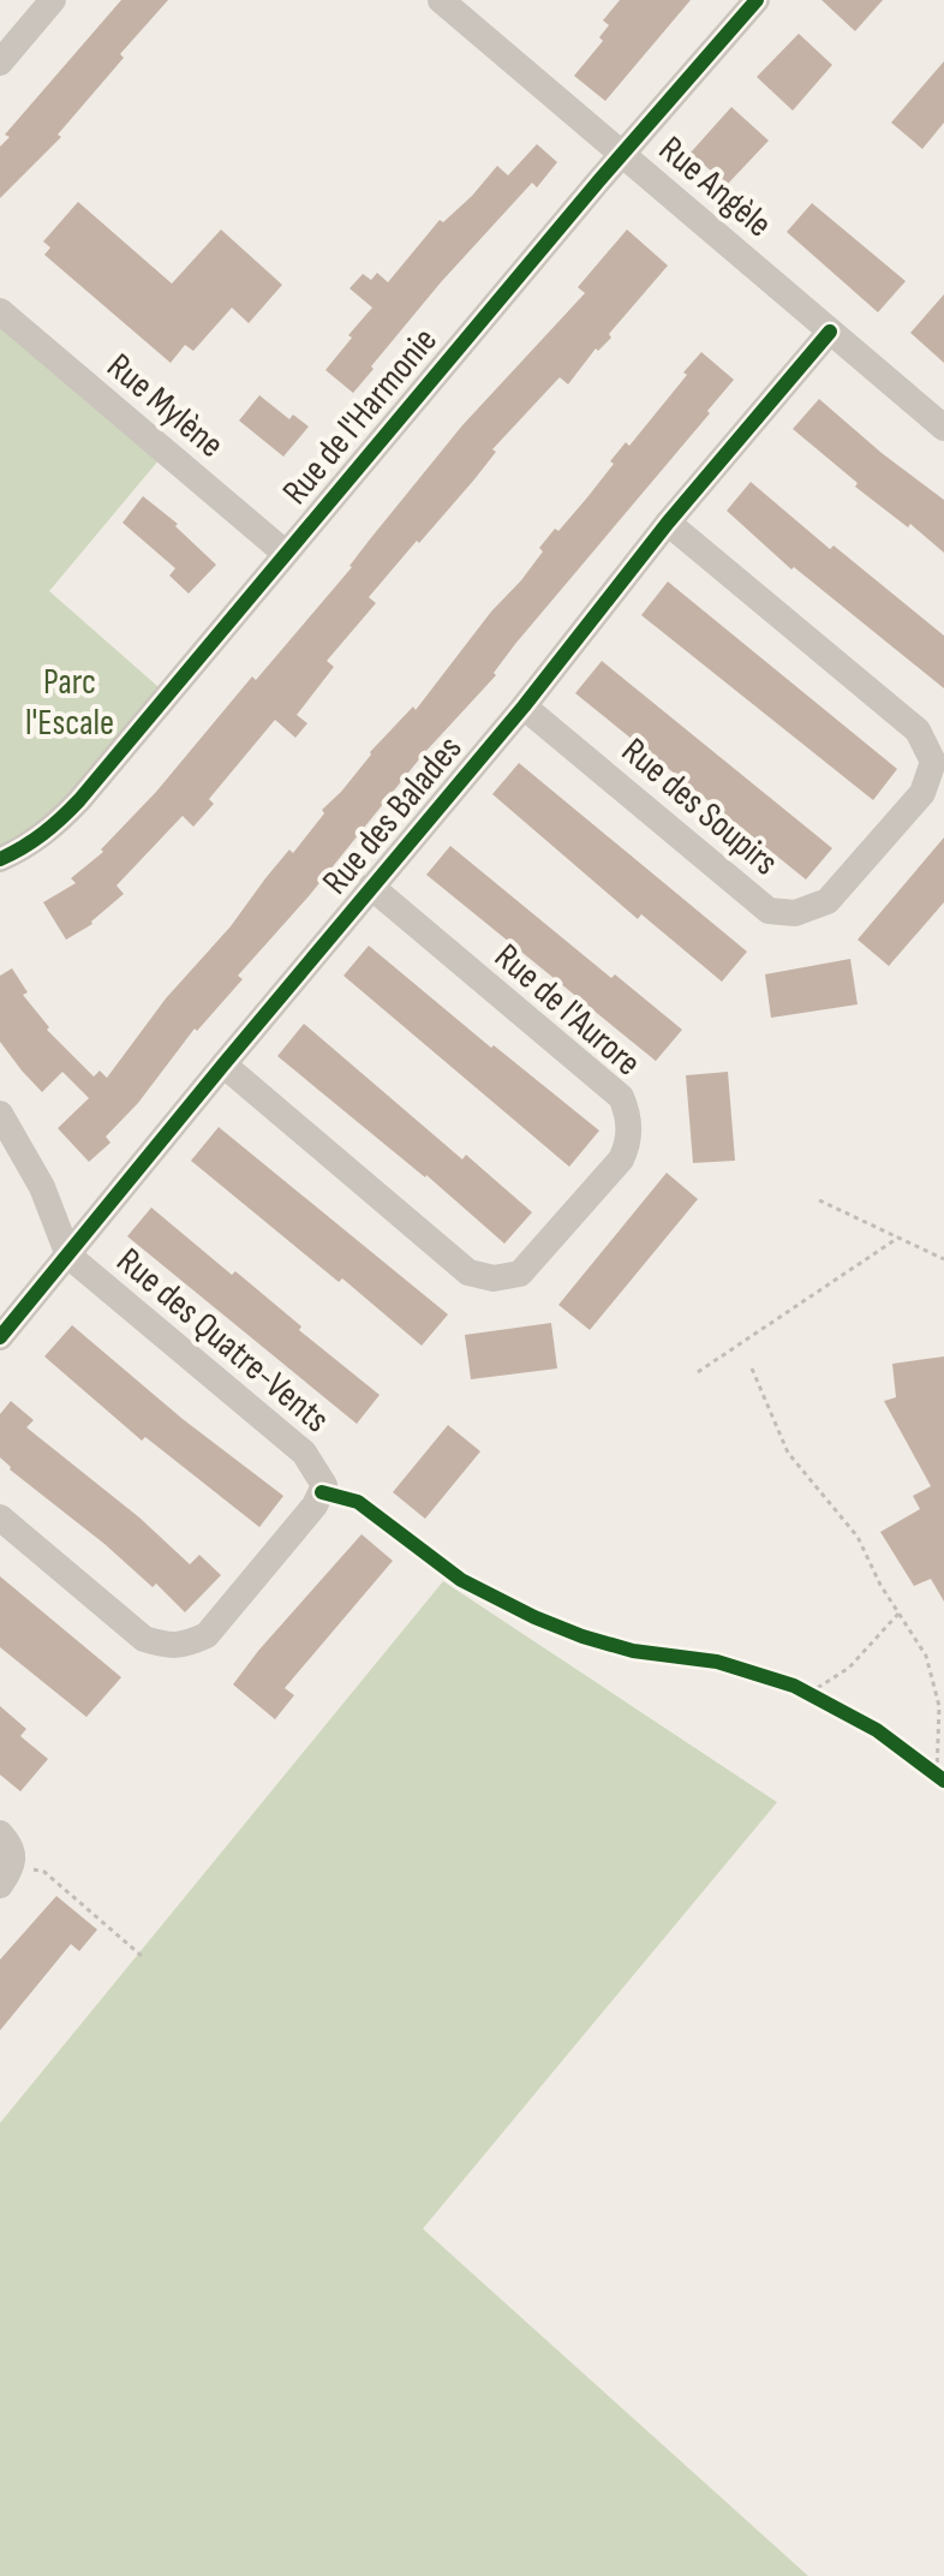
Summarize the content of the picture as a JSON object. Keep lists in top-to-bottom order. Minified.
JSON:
{"streets":{"street":["Rue Angèle","Rue Mylène","Rue de l'Harmonie","Rue des Soupirs","Rue des Balades","Rue de l'Aurore","Rue des Quatre-Vents"]},"crossings":[["Rue Angèle","Rue de l'Harmonie"],["Rue Angèle","Rue des Balades"],["Rue Mylène","Rue de l'Harmonie"],["Rue des Soupirs","Rue des Balades"],["Rue des Balades","Rue de l'Aurore"],["Rue des Balades","Rue des Quatre-Vents"]],"parks":["Parc l'Escale"]}
